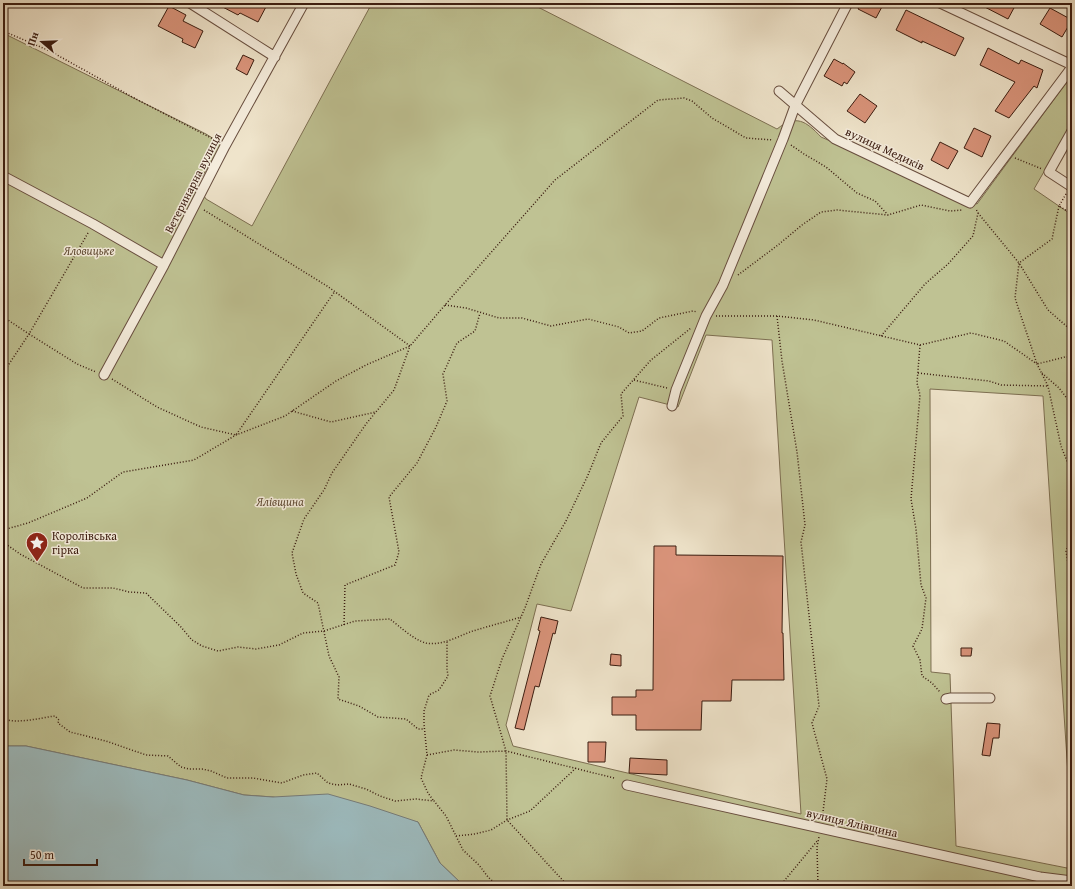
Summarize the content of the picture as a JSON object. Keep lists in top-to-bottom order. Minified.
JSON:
{"streets":{"street":["вулиця Медиків","Ветеринарна вулиця","вулиця Ялівщина"]},"parks":["Яловицьке","Ялівщина"],"places":{"place":["Королівська гірка"]},"scale_bar":"50 m","north":"left"}
